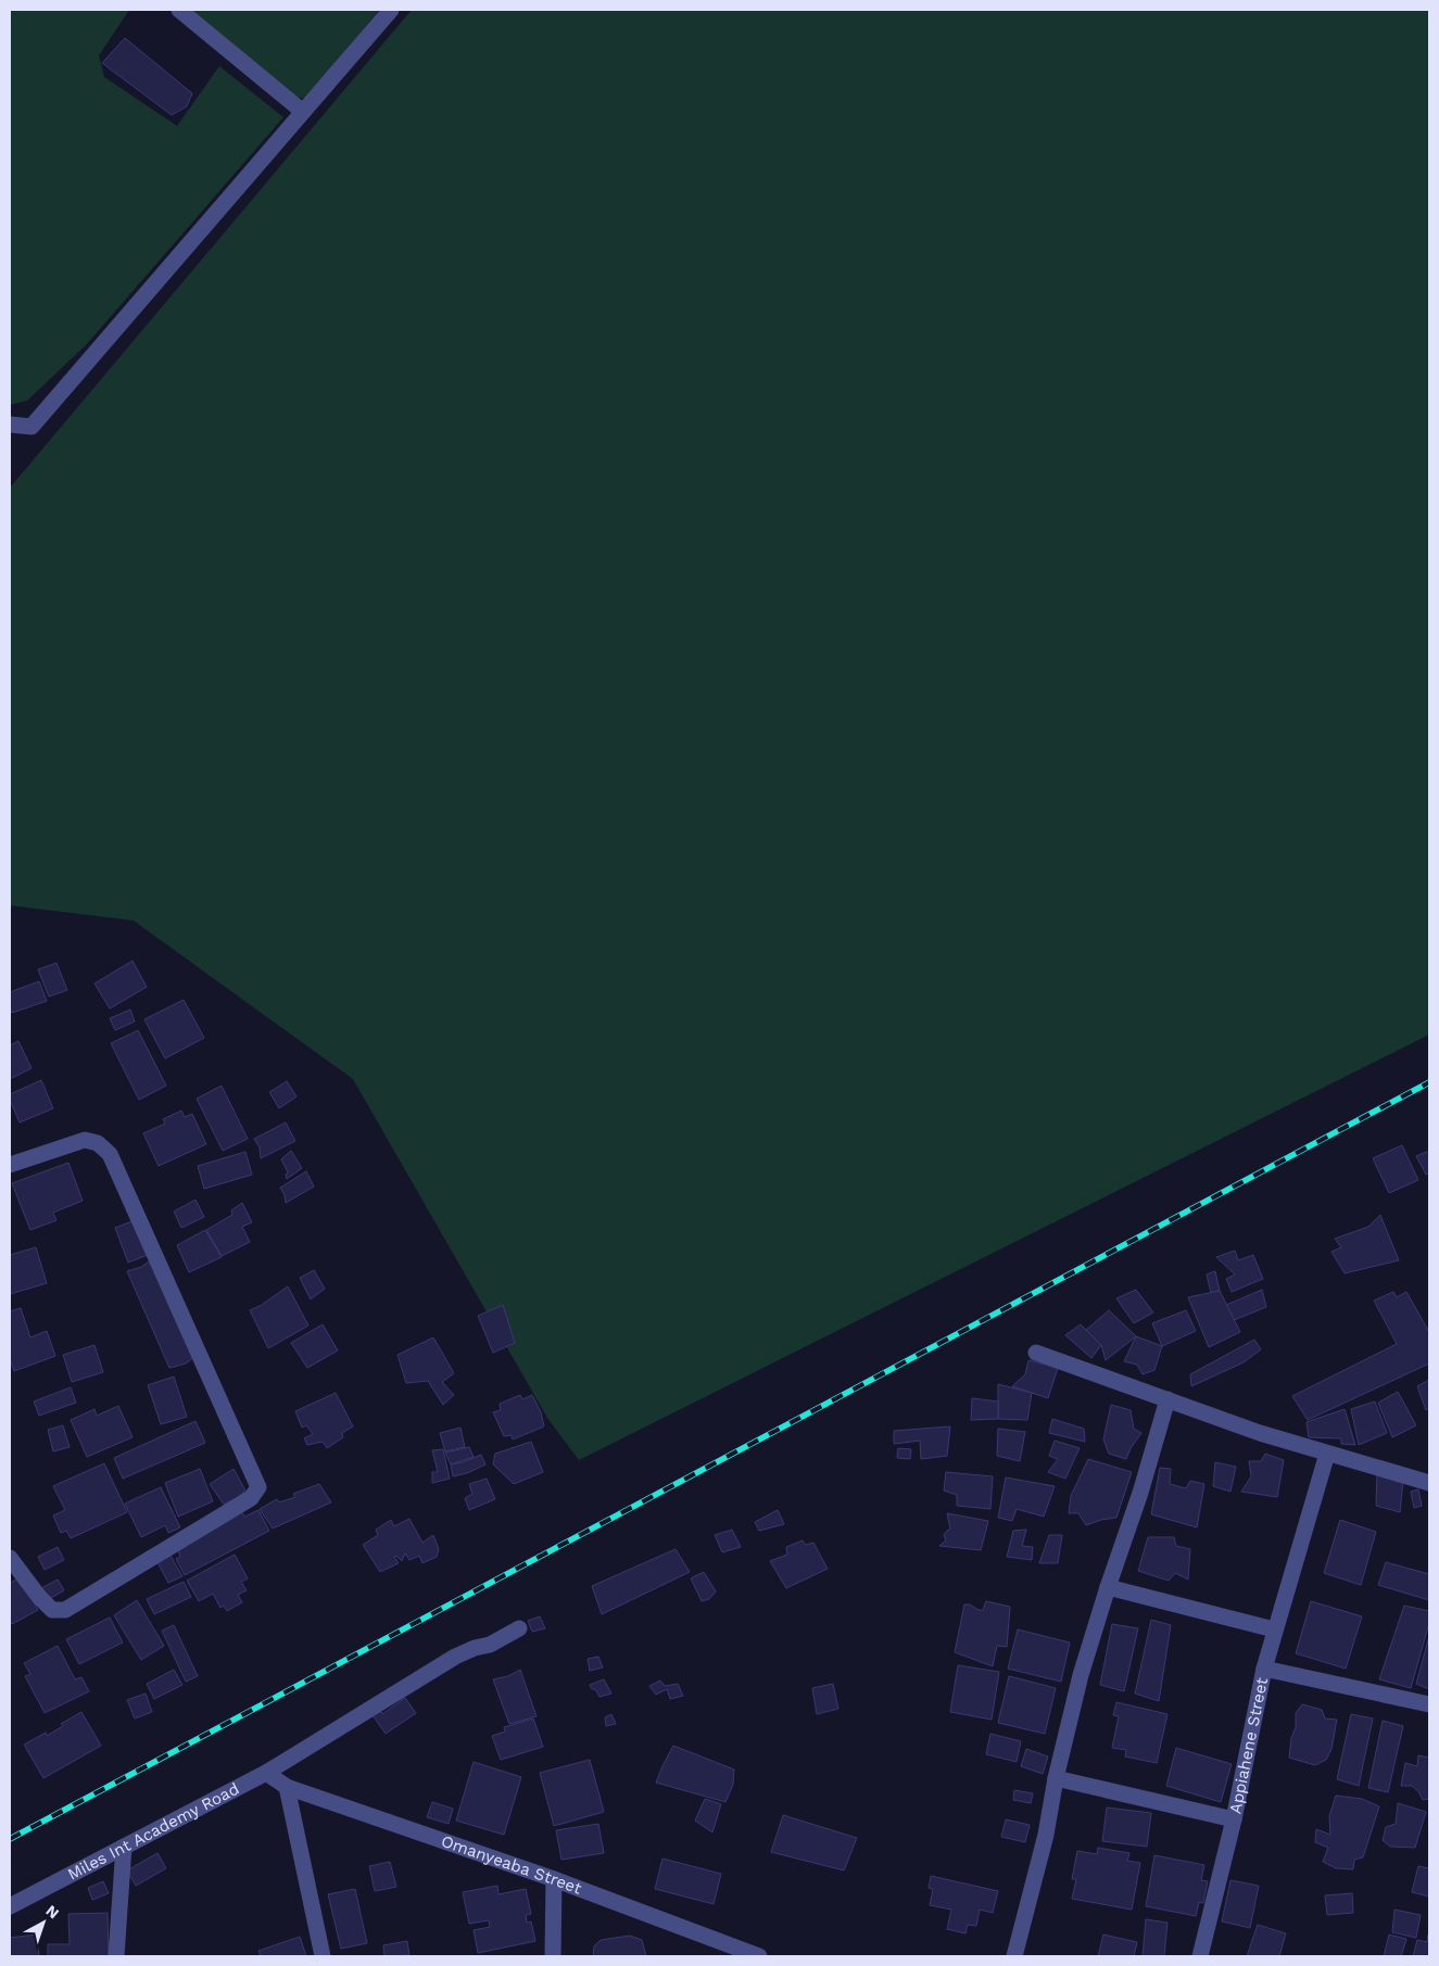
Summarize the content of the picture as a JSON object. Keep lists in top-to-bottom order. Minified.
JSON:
{"streets":{"street":["Appiahene Street","Miles Int Academy Road","Omanyeaba Street"]},"crossings":[["Miles Int Academy Road","Omanyeaba Street"]],"north":"top right"}
